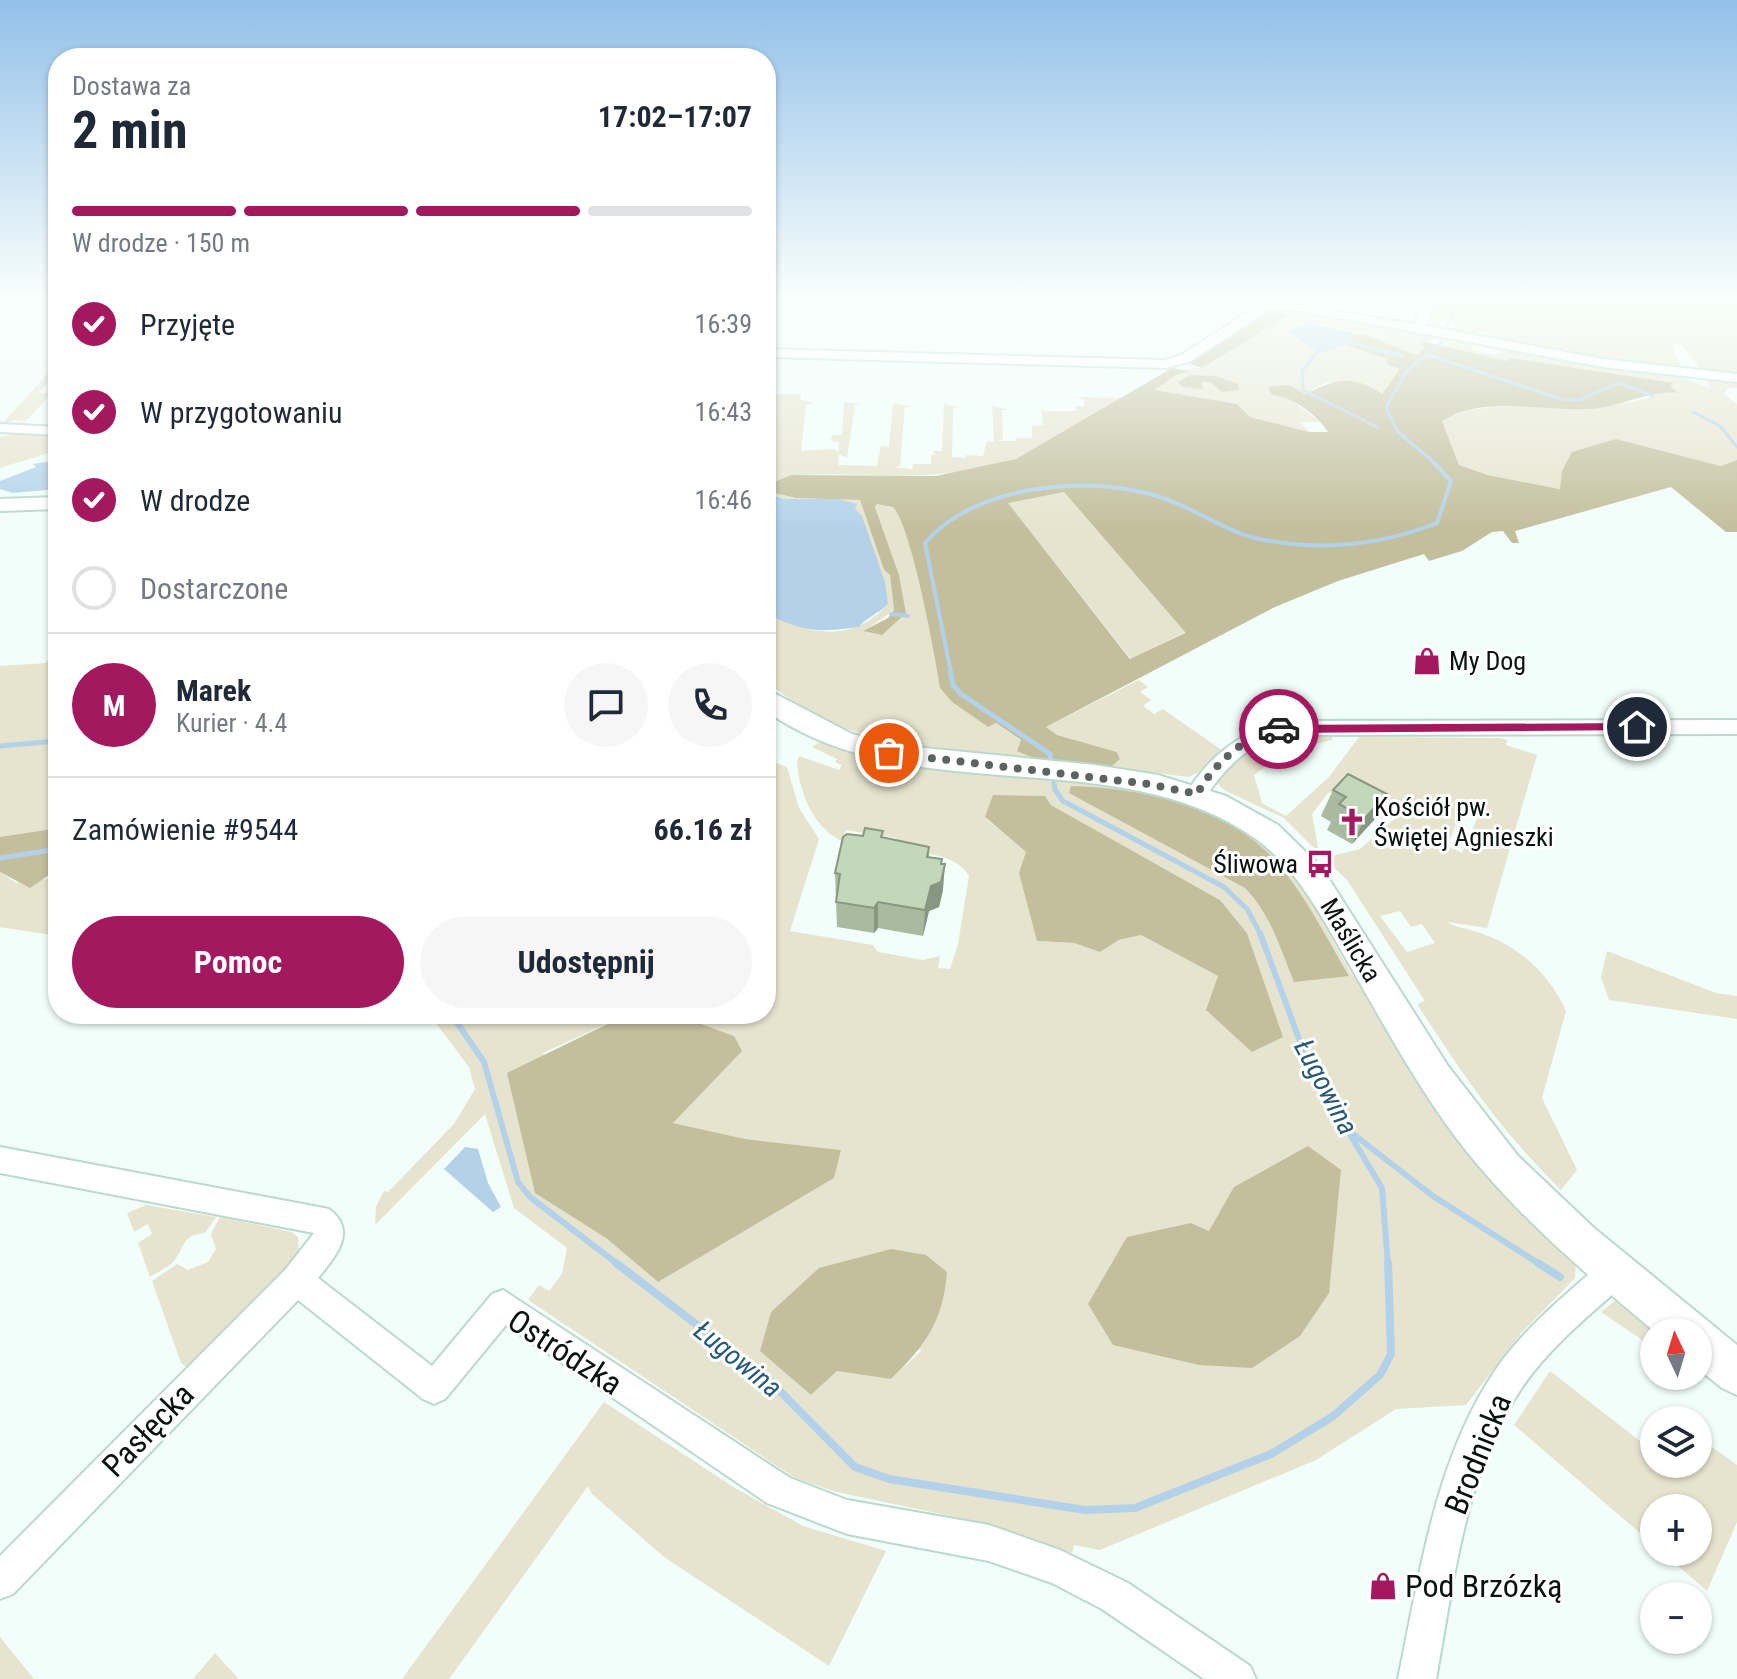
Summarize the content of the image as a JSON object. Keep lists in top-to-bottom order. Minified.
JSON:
{"streets":{"street":["Maślicka","Ostródzka","Pasłęcka","Brodnicka"]},"crossings":[["Maślicka","Brodnicka"],["Ostródzka","Pasłęcka"]],"water":["Ługowina"],"places":{"shop":["My Dog","Pod Brzózką"],"church":["Kościół pw. Świętej Agnieszki"],"bus stop":["Śliwowa"]},"north":"top","page":{"heading":["2 min","Dostawa za","17:02–17:07"],"panel":["Marek","Kurier · 4.4","Zamówienie #9544","66.16 zł"],"bar":"W drodze · 150 m","list":[["Przyjęte","16:39"],["W przygotowaniu","16:43"],["W drodze","16:46"],"Dostarczone"],"round":"M","buttons":["Pomoc","Udostępnij"],"map_buttons":["+","−"]}}
